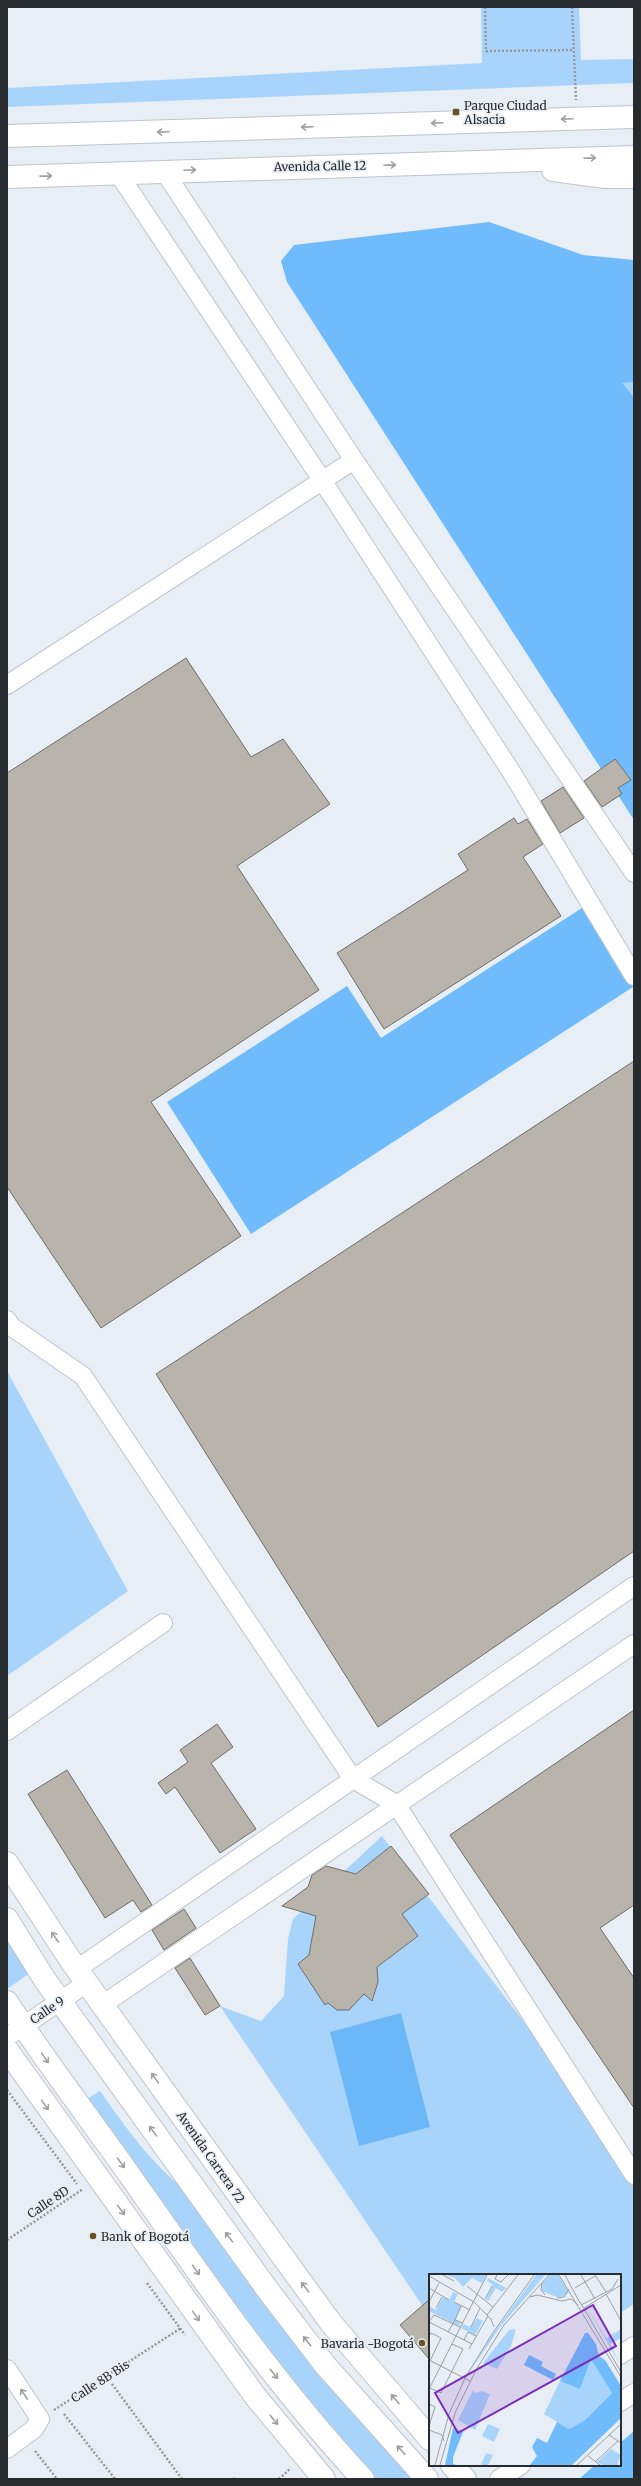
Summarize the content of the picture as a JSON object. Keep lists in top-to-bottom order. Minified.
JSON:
{"streets":{"main road":["Avenida Calle 12","Avenida Carrera 72"],"street":["Calle 9"],"path":["Calle 8D","Calle 8B Bis"]},"crossings":[["Calle 9","Avenida Carrera 72"]],"places":{"transit":["Parque Ciudad Alsacia"],"other":["Bank of Bogotá","Bavaria -Bogotá"]}}
